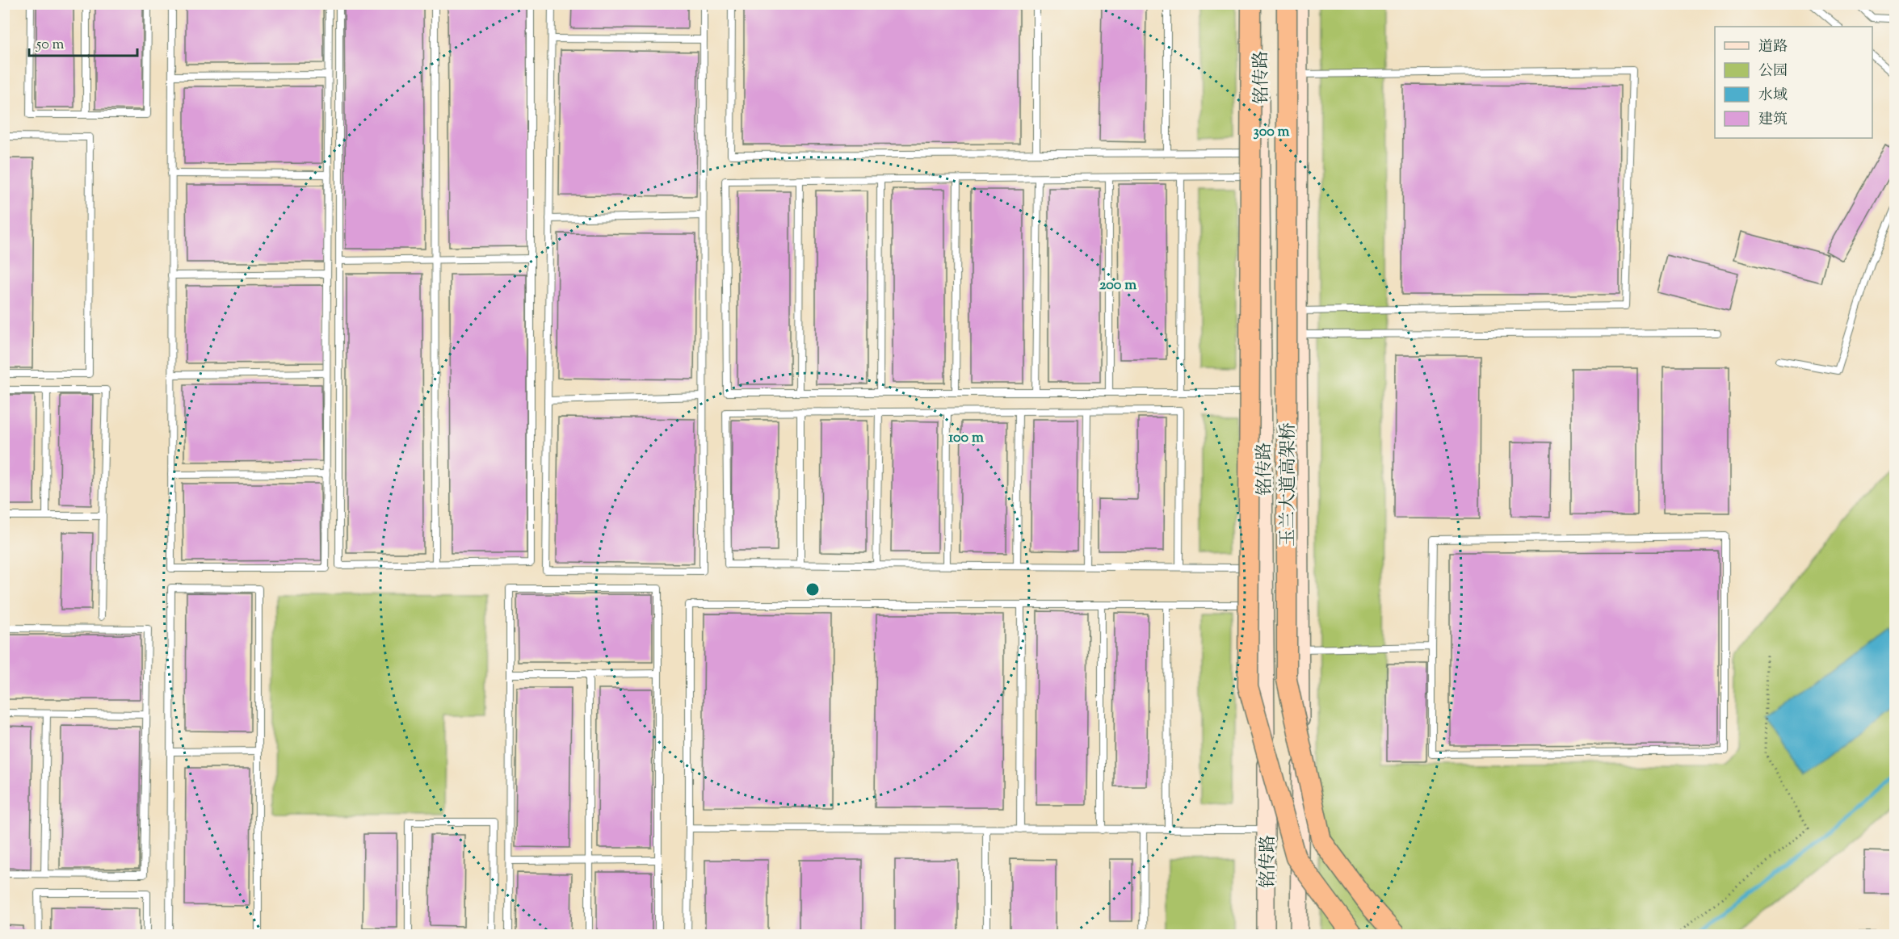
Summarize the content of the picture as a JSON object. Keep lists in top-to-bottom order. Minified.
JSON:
{"streets":{"main road":["铭传路","玉兰大道高架桥"]},"legend":["道路","公园","水域","建筑"],"scale_bar":"50 m","rings":["300 m","200 m","100 m"]}
